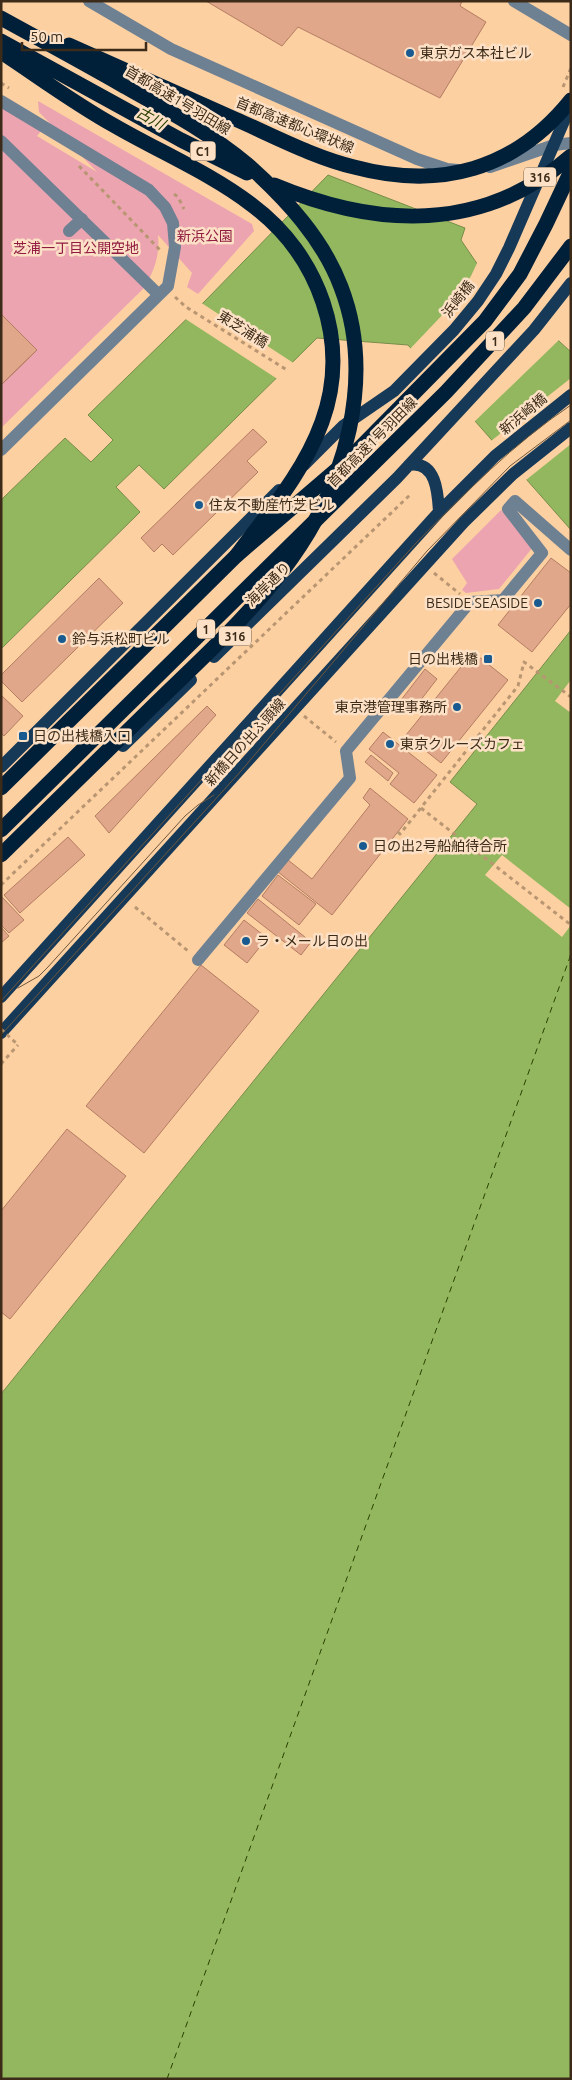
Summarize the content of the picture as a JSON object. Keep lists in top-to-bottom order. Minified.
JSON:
{"streets":{"highway":["首都高速1号羽田線","首都高速都心環状線","C1","1"],"main road":["316","浜崎橋","新浜崎橋","海岸通り","新橋日の出ふ頭線"],"path":["東芝浦橋"]},"crossings":[["首都高速1号羽田線","首都高速都心環状線"],["316","浜崎橋"],["新浜崎橋","新橋日の出ふ頭線"]],"water":["古川"],"parks":["新浜公園","芝浦一丁目公開空地"],"places":{"other":["東京ガス本社ビル","住友不動産竹芝ビル","BESIDE SEASIDE","鈴与浜松町ビル","東京港管理事務所","東京クルーズカフェ","日の出2号船舶待合所","ラ・メール日の出"],"transit":["日の出桟橋","日の出桟橋入口"]},"scale_bar":"50 m"}
